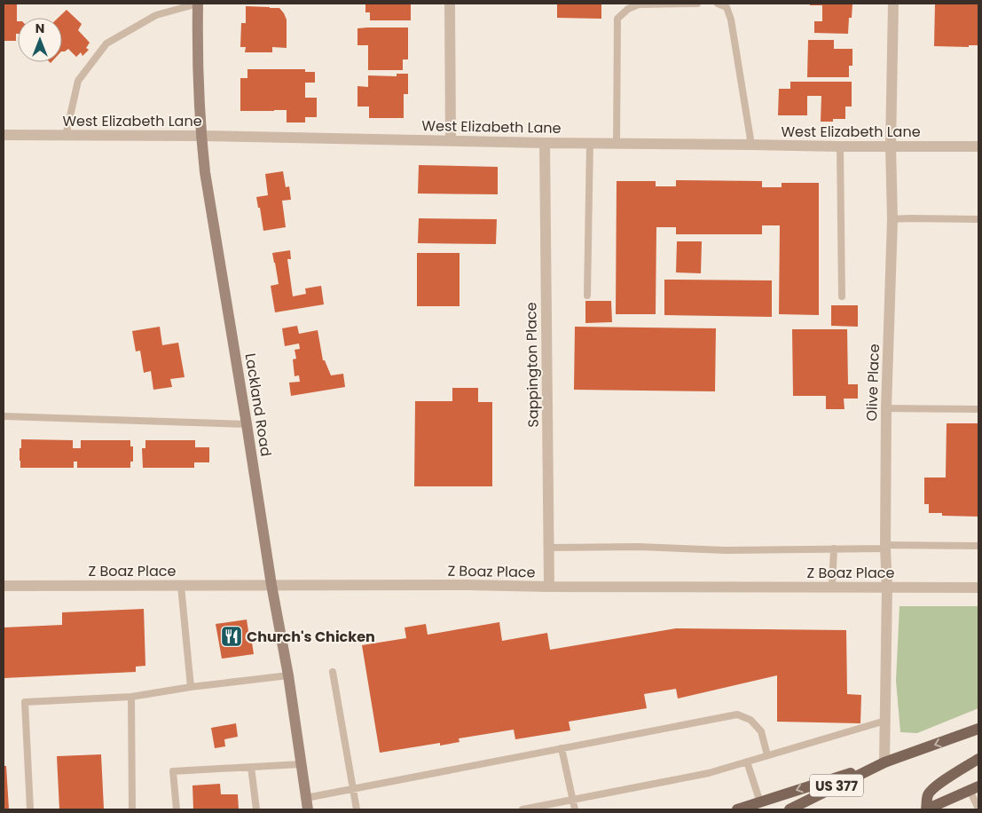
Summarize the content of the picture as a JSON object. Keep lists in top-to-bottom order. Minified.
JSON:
{"streets":{"main road":["US 377"],"street":["West Elizabeth Lane","Sappington Place","Olive Place","Lackland Road","Z Boaz Place"]},"crossings":[["West Elizabeth Lane","Sappington Place"],["West Elizabeth Lane","Olive Place"],["West Elizabeth Lane","Lackland Road"],["Sappington Place","Z Boaz Place"],["Olive Place","Z Boaz Place"],["Olive Place","US 377"],["Lackland Road","Z Boaz Place"]],"places":{"restaurant":["Church's Chicken"]},"north":"top"}
